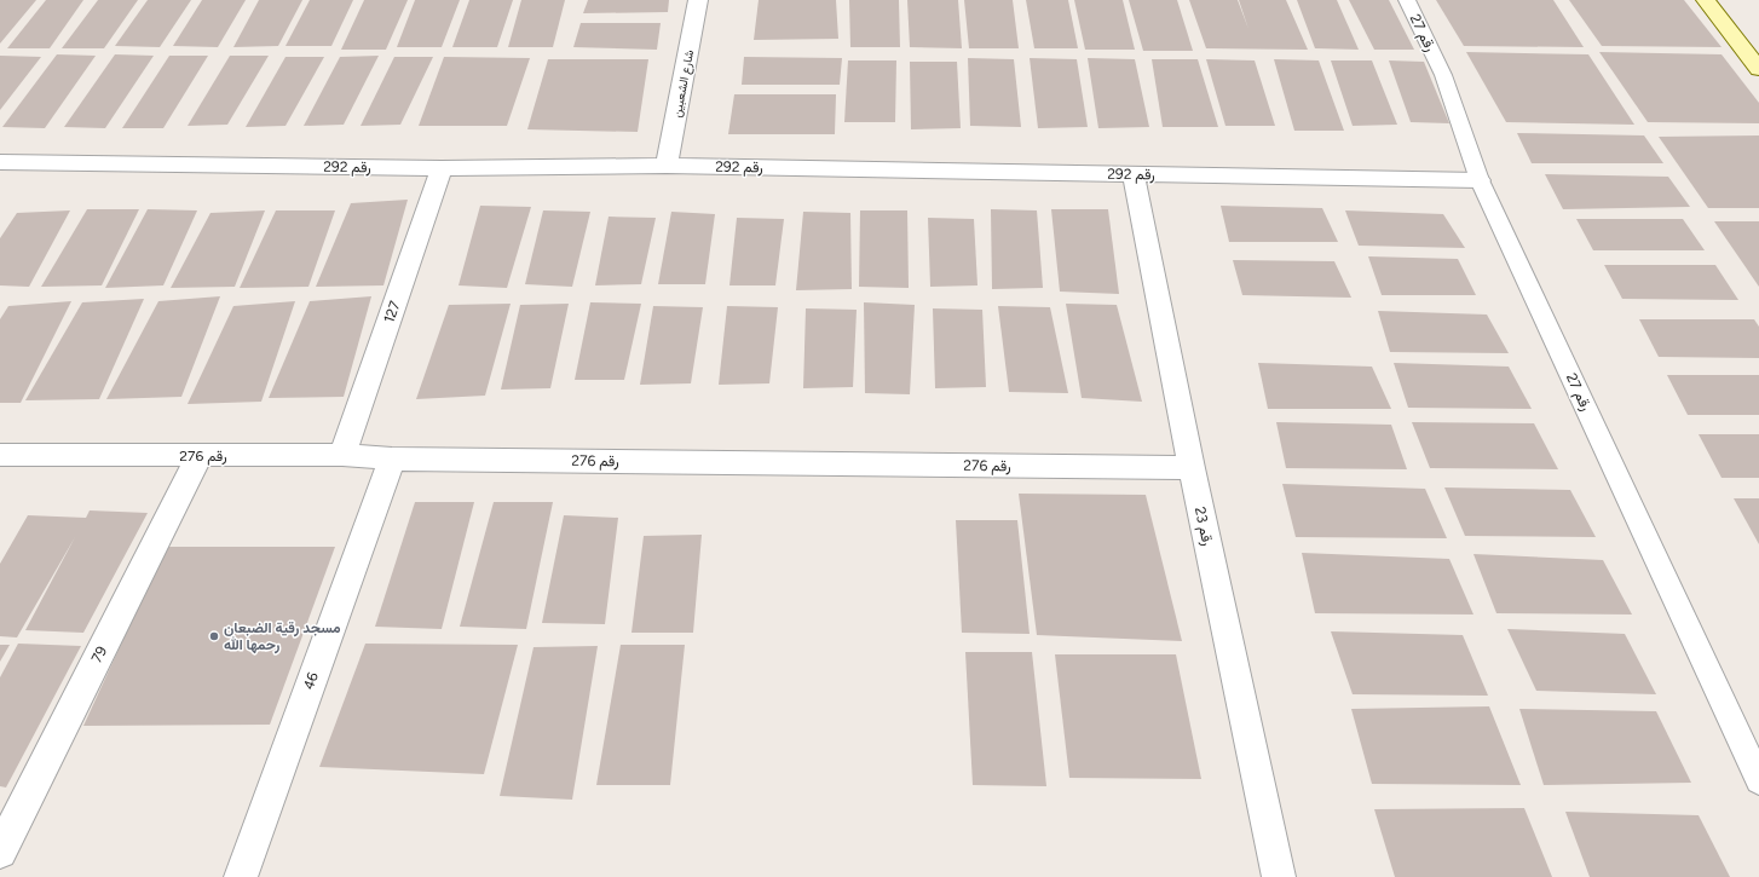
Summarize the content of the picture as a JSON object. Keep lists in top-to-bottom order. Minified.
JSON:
{"streets":{"street":["شارع الشعبين","رقم 292","127","رقم 276","رقم 23","79","46"],"lane":["رقم 27"]},"crossings":[["رقم 27","رقم 292"],["شارع الشعبين","رقم 292"],["رقم 292","127"],["رقم 292","رقم 23"],["127","رقم 276"],["رقم 276","رقم 23"],["رقم 276","79"],["رقم 276","46"]],"places":["مسجد رقية الضبعان رحمها الله"]}
